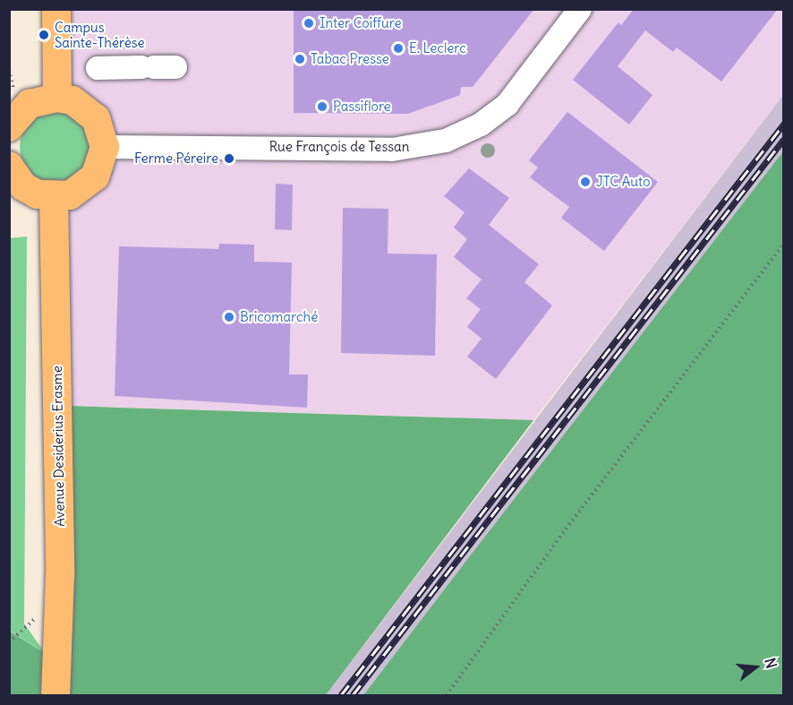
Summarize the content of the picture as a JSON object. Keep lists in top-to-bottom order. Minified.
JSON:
{"streets":{"main road":["Avenue Desiderius Erasme"],"street":["Rue François de Tessan"]},"places":["Inter Coiffure","Campus Sainte-Thérèse","E. Leclerc","Tabac Presse","Passiflore","Ferme Péreire","JTC Auto","Bricomarché"],"north":"right"}
